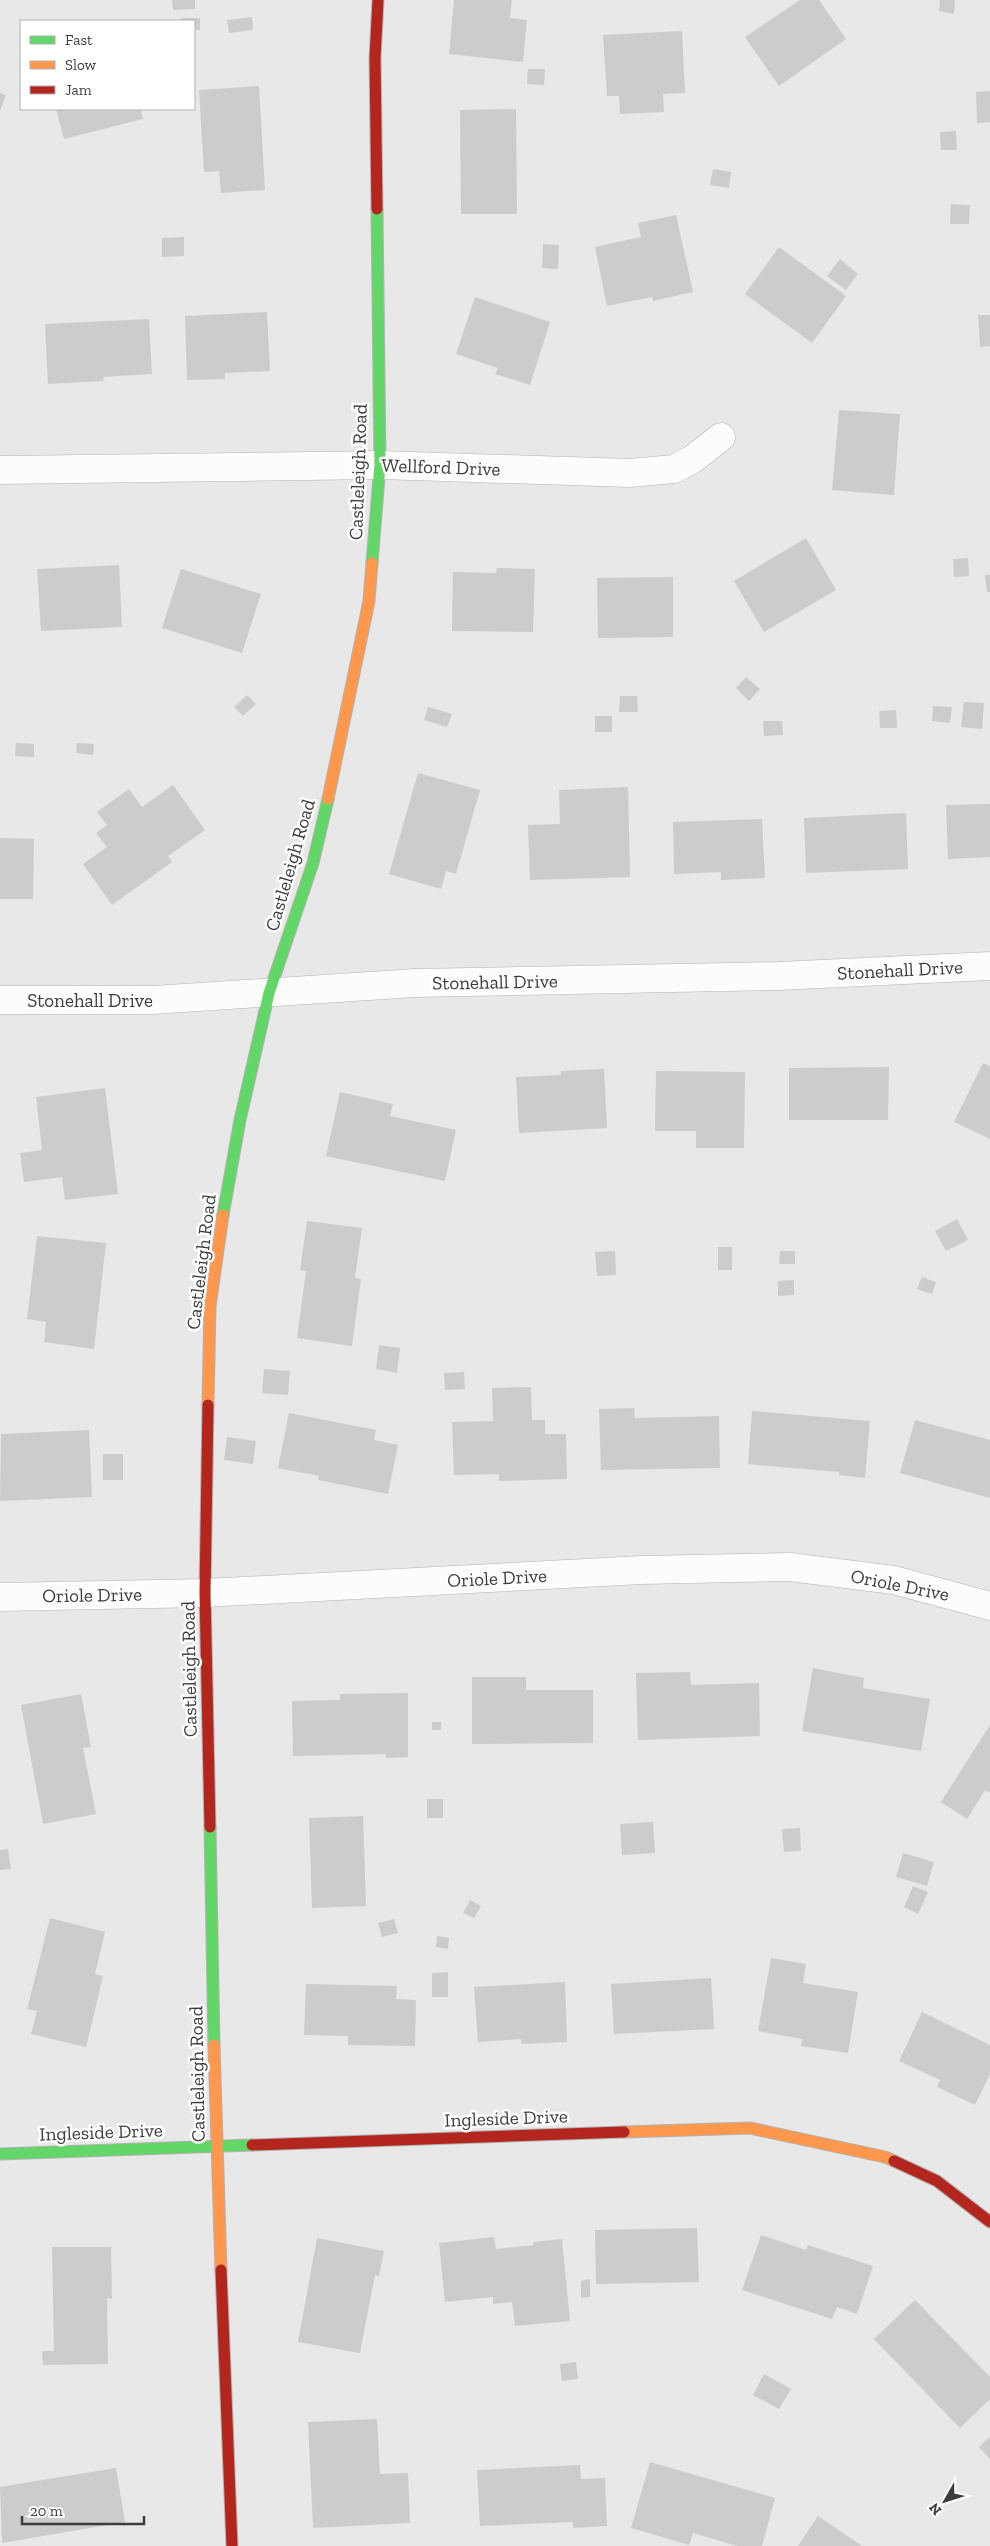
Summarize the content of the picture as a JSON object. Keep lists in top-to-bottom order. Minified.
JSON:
{"streets":{"street":["Wellford Drive","Castleleigh Road","Stonehall Drive","Oriole Drive","Ingleside Drive"]},"crossings":[["Wellford Drive","Castleleigh Road"],["Castleleigh Road","Stonehall Drive"],["Castleleigh Road","Oriole Drive"],["Castleleigh Road","Ingleside Drive"]],"legend":["Fast","Slow","Jam"],"scale_bar":"20 m","north":"bottom left"}
